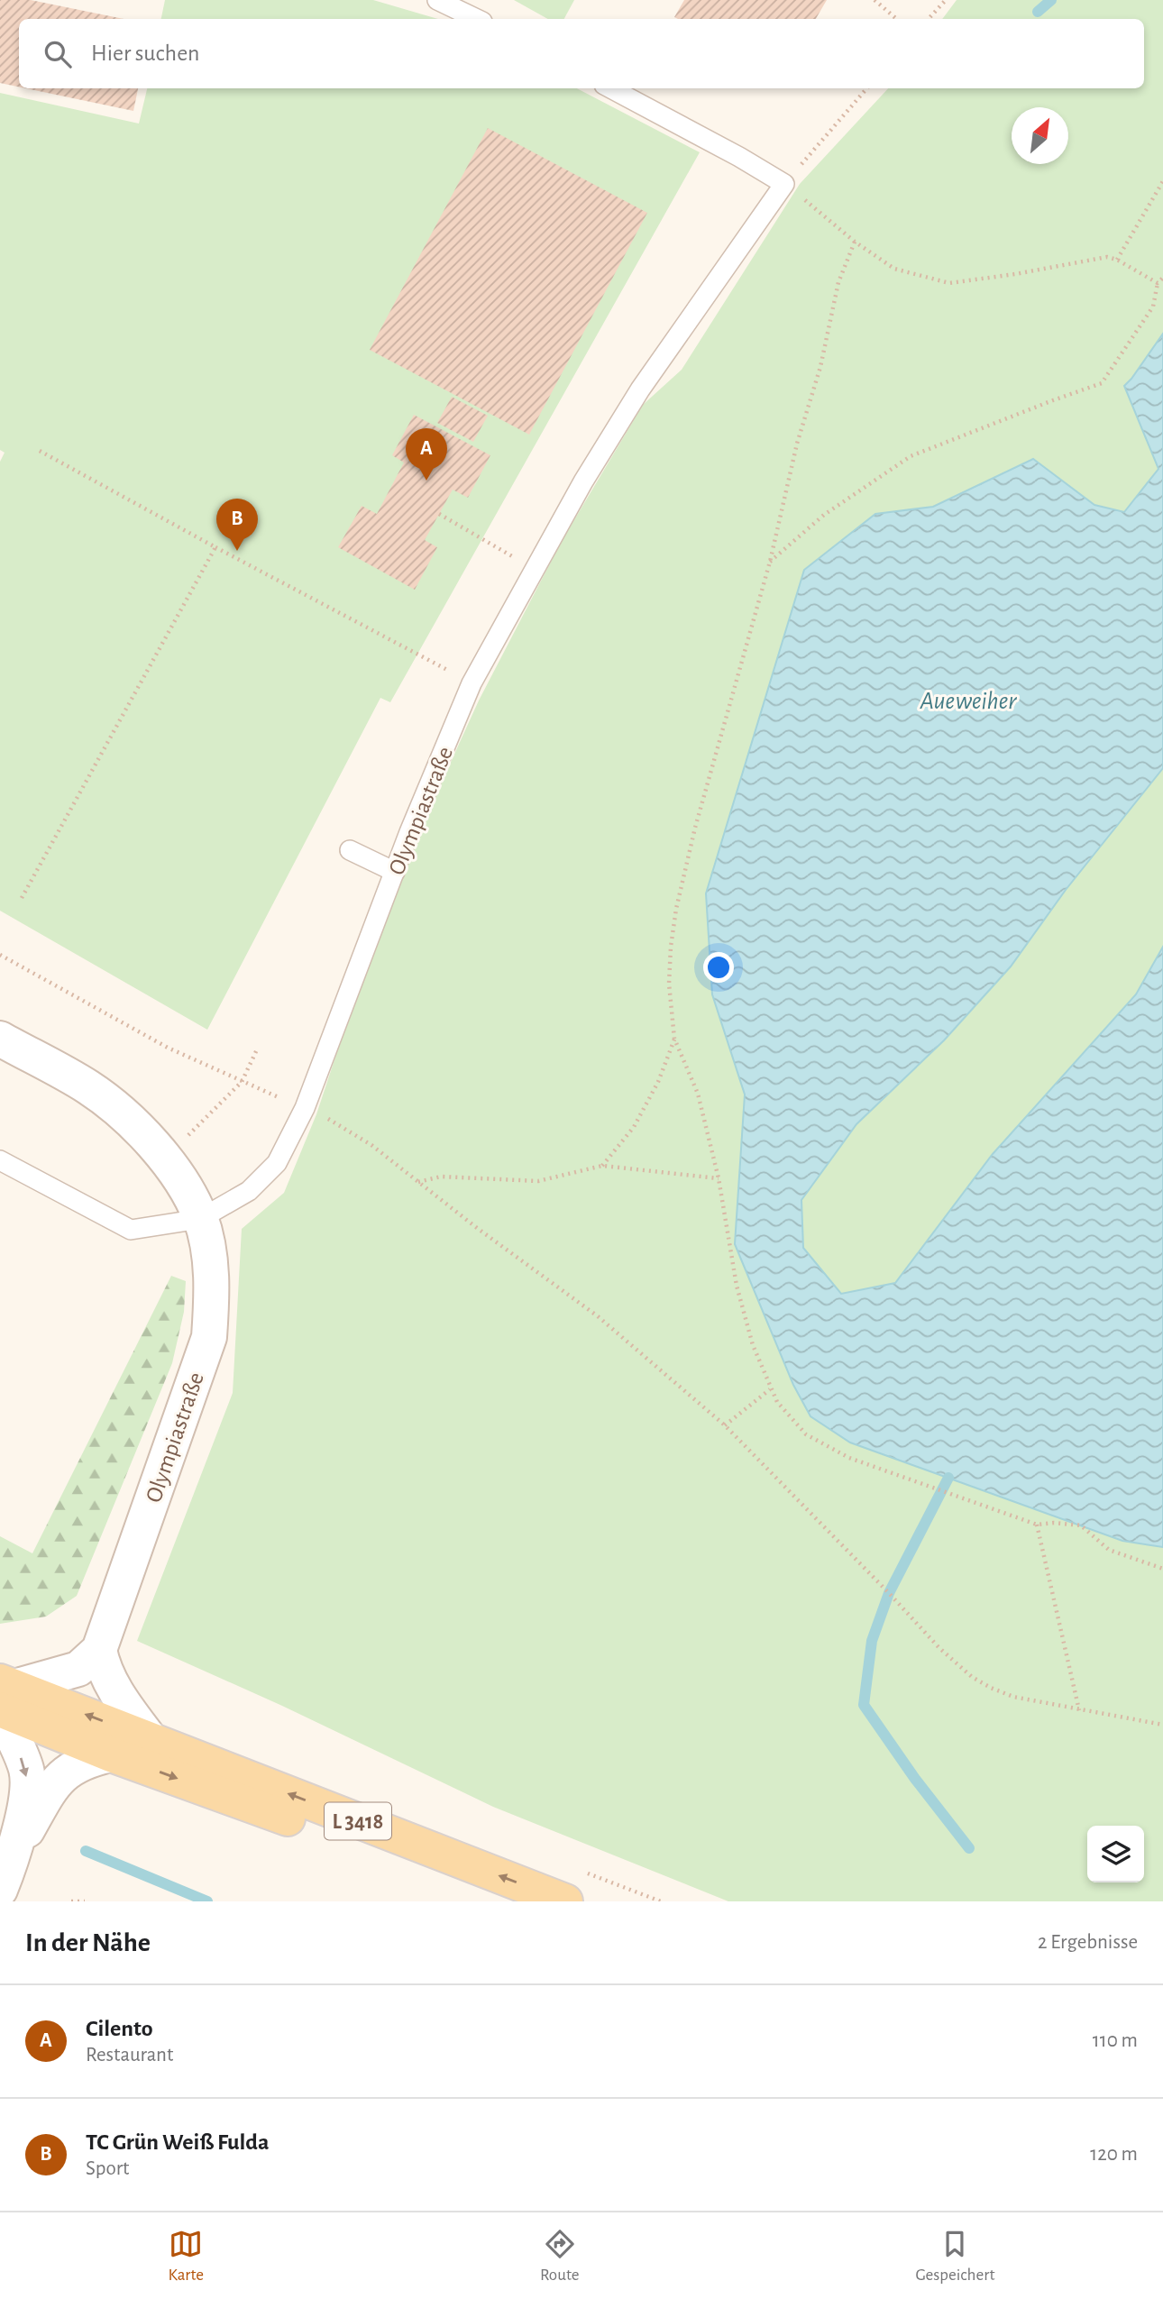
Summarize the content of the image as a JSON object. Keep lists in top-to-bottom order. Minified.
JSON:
{"streets":{"main road":["L 3418"],"street":["Olympiastraße"]},"water":["Aueweiher"],"north":"top right","page":{"search":"Hier suchen","pins":["A","B"],"heading":["In der Nähe","2 Ergebnisse"],"list":[{"mark":"A","name":"Cilento","note":"Restaurant","value":"110 m"},{"mark":"B","name":"TC Grün Weiß Fulda","note":"Sport","value":"120 m"}],"nav":["Karte","Route","Gespeichert"]}}
